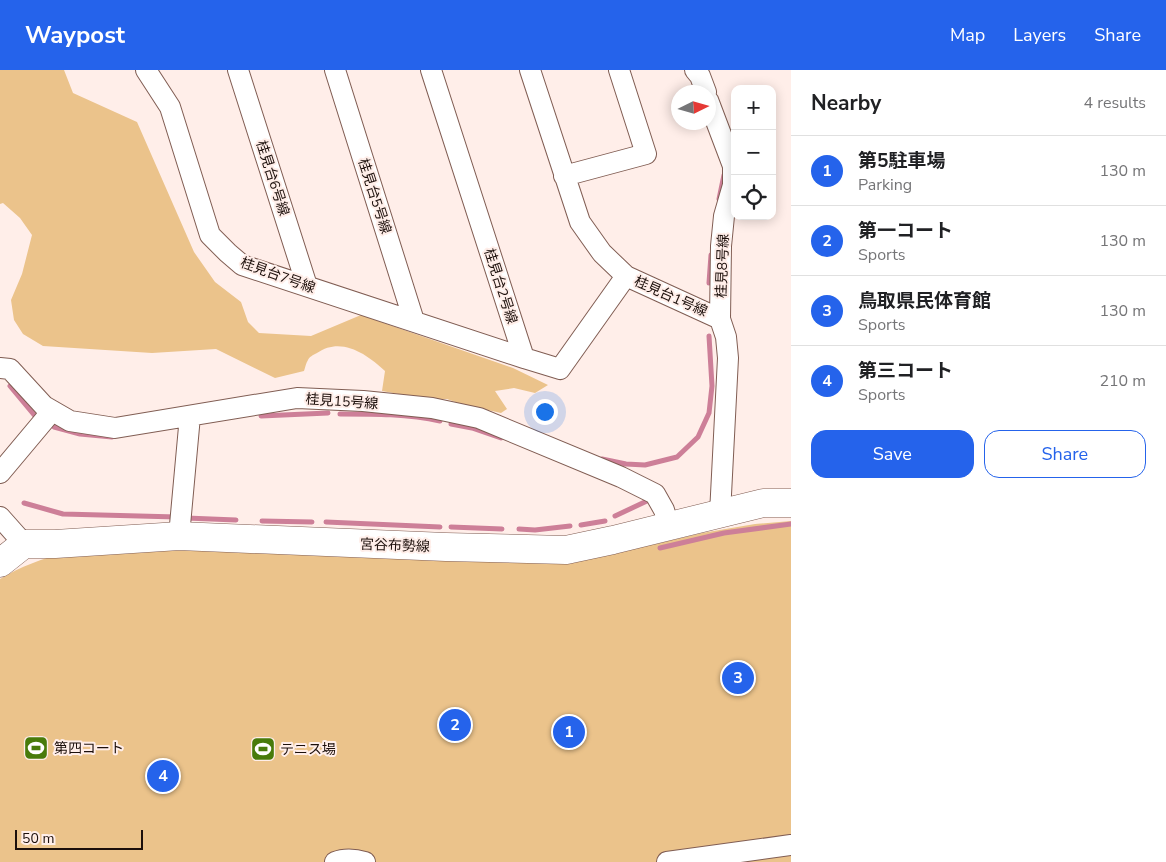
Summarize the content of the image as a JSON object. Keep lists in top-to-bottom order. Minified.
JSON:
{"streets":{"street":["桂見台6号線","桂見台5号線","桂見8号線","桂見台7号線","桂見台2号線","桂見台1号線","桂見15号線","宮谷布勢線"]},"crossings":[["桂見台6号線","桂見台7号線"],["桂見台5号線","桂見台7号線"],["桂見8号線","桂見台1号線"],["桂見台7号線","桂見台2号線"],["桂見台1号線","宮谷布勢線"],["桂見15号線","宮谷布勢線"]],"places":{"sports":["第四コート","テニス場"]},"scale_bar":"50 m","north":"right","page":{"header":"Waypost","nav":["Map","Layers","Share"],"heading":["Nearby","4 results"],"map_buttons":["+","−"],"list":[{"mark":"1","name":"第5駐車場","note":"Parking","value":"130 m"},{"mark":"2","name":"第一コート","note":"Sports","value":"130 m"},{"mark":"3","name":"鳥取県民体育館","note":"Sports","value":"130 m"},{"mark":"4","name":"第三コート","note":"Sports","value":"210 m"}],"buttons":["Save","Share"],"pins":["3","2","1","4"],"scale":"50 m"}}
